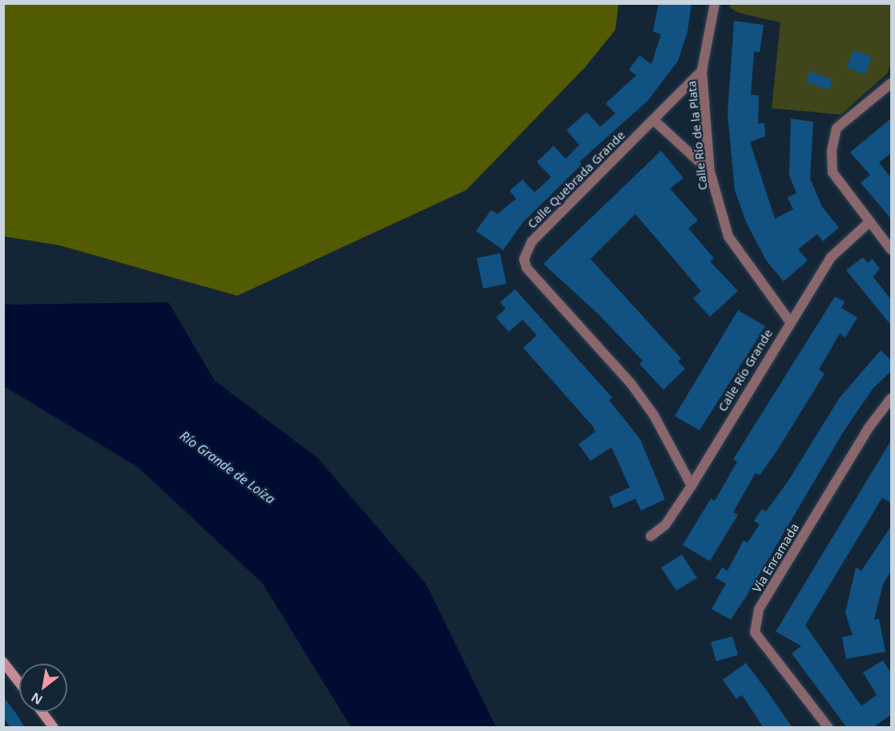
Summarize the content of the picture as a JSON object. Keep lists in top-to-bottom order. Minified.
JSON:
{"streets":{"street":["Calle Río de la Plata","Calle Quebrada Grande","Calle Río Grande","Vía Enramada"]},"crossings":[["Calle Río de la Plata","Calle Quebrada Grande"],["Calle Río de la Plata","Calle Río Grande"],["Calle Quebrada Grande","Calle Río Grande"]],"water":["Río Grande de Loíza"],"north":"bottom left"}
